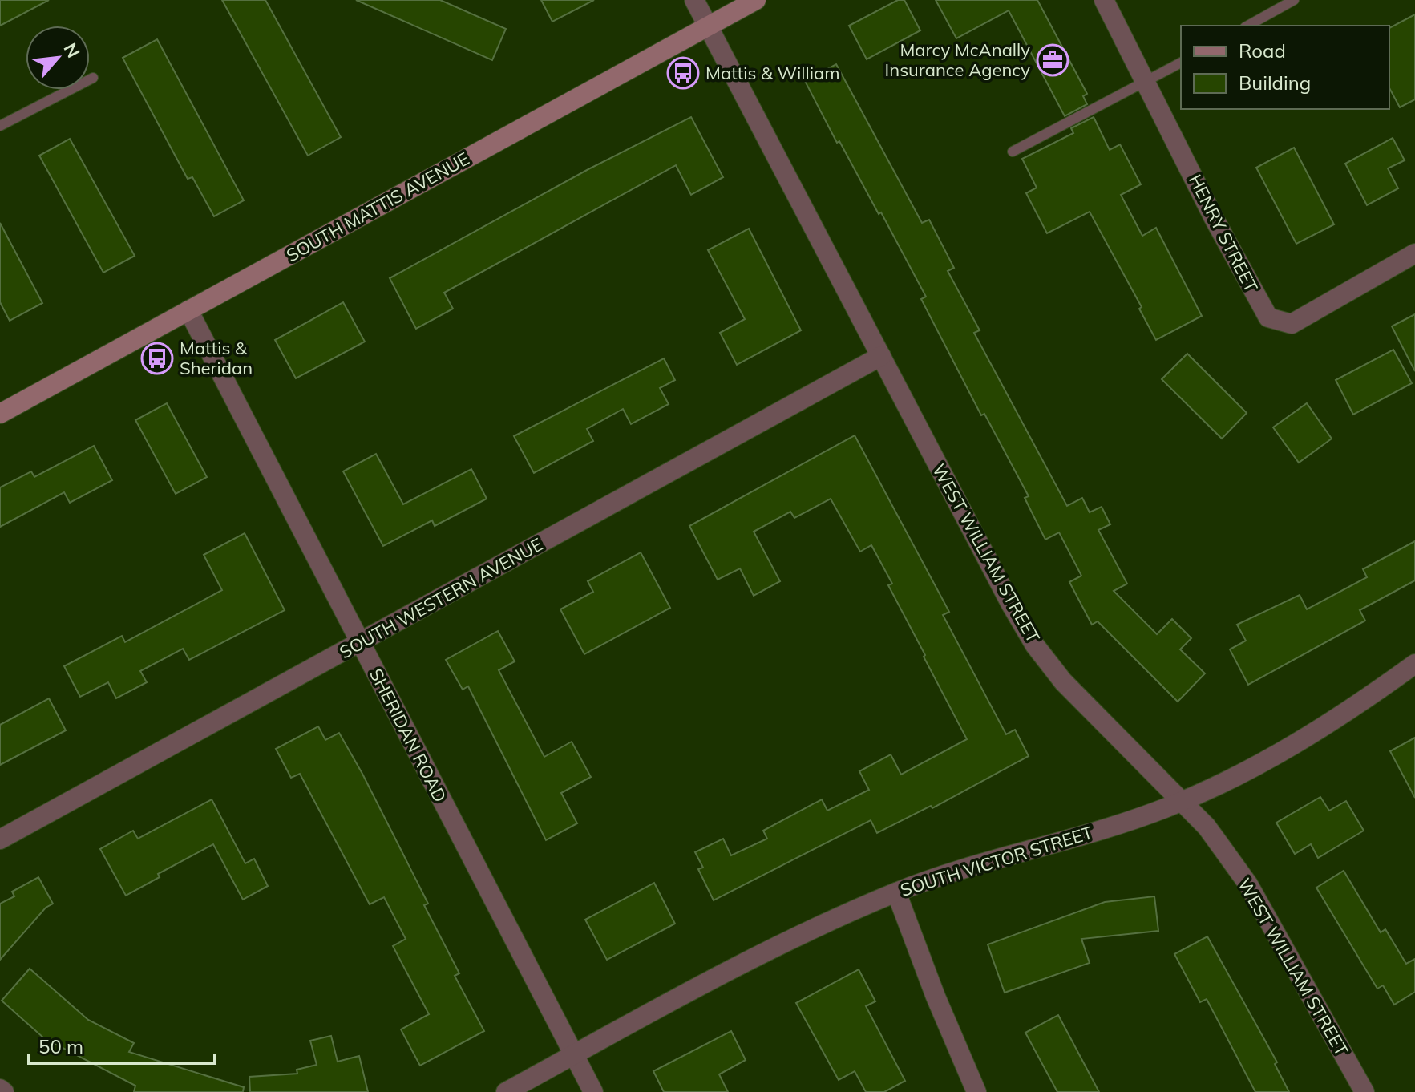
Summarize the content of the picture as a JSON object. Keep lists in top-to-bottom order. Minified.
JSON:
{"streets":{"main road":["SOUTH MATTIS AVENUE"],"street":["HENRY STREET","WEST WILLIAM STREET","SOUTH WESTERN AVENUE","SHERIDAN ROAD","SOUTH VICTOR STREET"]},"crossings":[["SOUTH MATTIS AVENUE","WEST WILLIAM STREET"],["SOUTH MATTIS AVENUE","SHERIDAN ROAD"],["WEST WILLIAM STREET","SOUTH WESTERN AVENUE"],["WEST WILLIAM STREET","SOUTH VICTOR STREET"],["SOUTH WESTERN AVENUE","SHERIDAN ROAD"],["SHERIDAN ROAD","SOUTH VICTOR STREET"]],"places":{"office":["Marcy McAnally Insurance Agency"],"bus stop":["Mattis & William","Mattis & Sheridan"]},"legend":["Road","Building"],"scale_bar":"50 m","north":"top right"}
